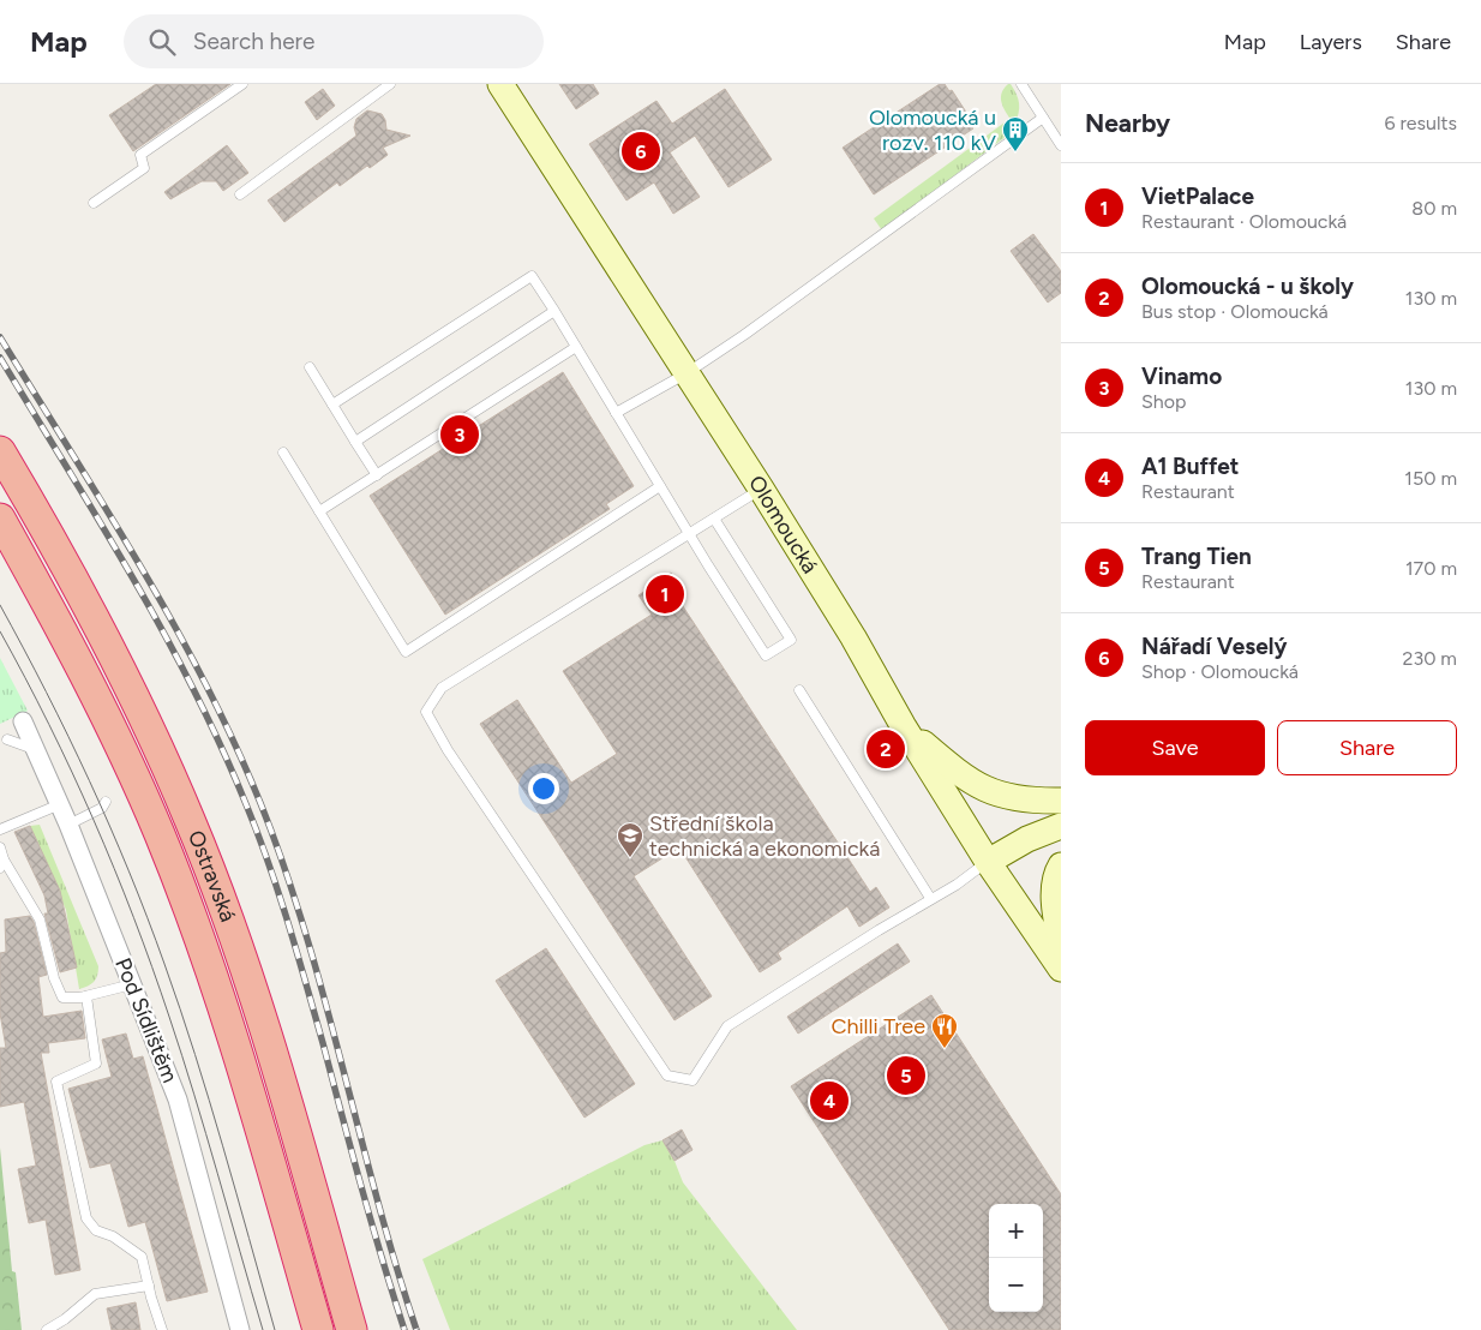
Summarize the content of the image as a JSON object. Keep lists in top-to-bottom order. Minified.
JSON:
{"streets":{"highway":["Ostravská"],"main road":["Olomoucká"],"street":["Pod Sídlištěm"]},"places":{"building":["Olomoucká u rozv. 110 kV"],"school or university":["Střední škola technická a ekonomická"],"restaurant":["Chilli Tree"]},"page":{"header":"Map","search":"Search here","nav":["Map","Layers","Share"],"heading":["Nearby","6 results"],"pins":["6","3","1","2","5","4"],"list":[{"mark":"1","name":"VietPalace","note":"Restaurant · Olomoucká","value":"80 m"},{"mark":"2","name":"Olomoucká - u školy","note":"Bus stop · Olomoucká","value":"130 m"},{"mark":"3","name":"Vinamo","note":"Shop","value":"130 m"},{"mark":"4","name":"A1 Buffet","note":"Restaurant","value":"150 m"},{"mark":"5","name":"Trang Tien","note":"Restaurant","value":"170 m"},{"mark":"6","name":"Nářadí Veselý","note":"Shop · Olomoucká","value":"230 m"}],"buttons":["Save","Share"],"map_buttons":["+","−"]}}
